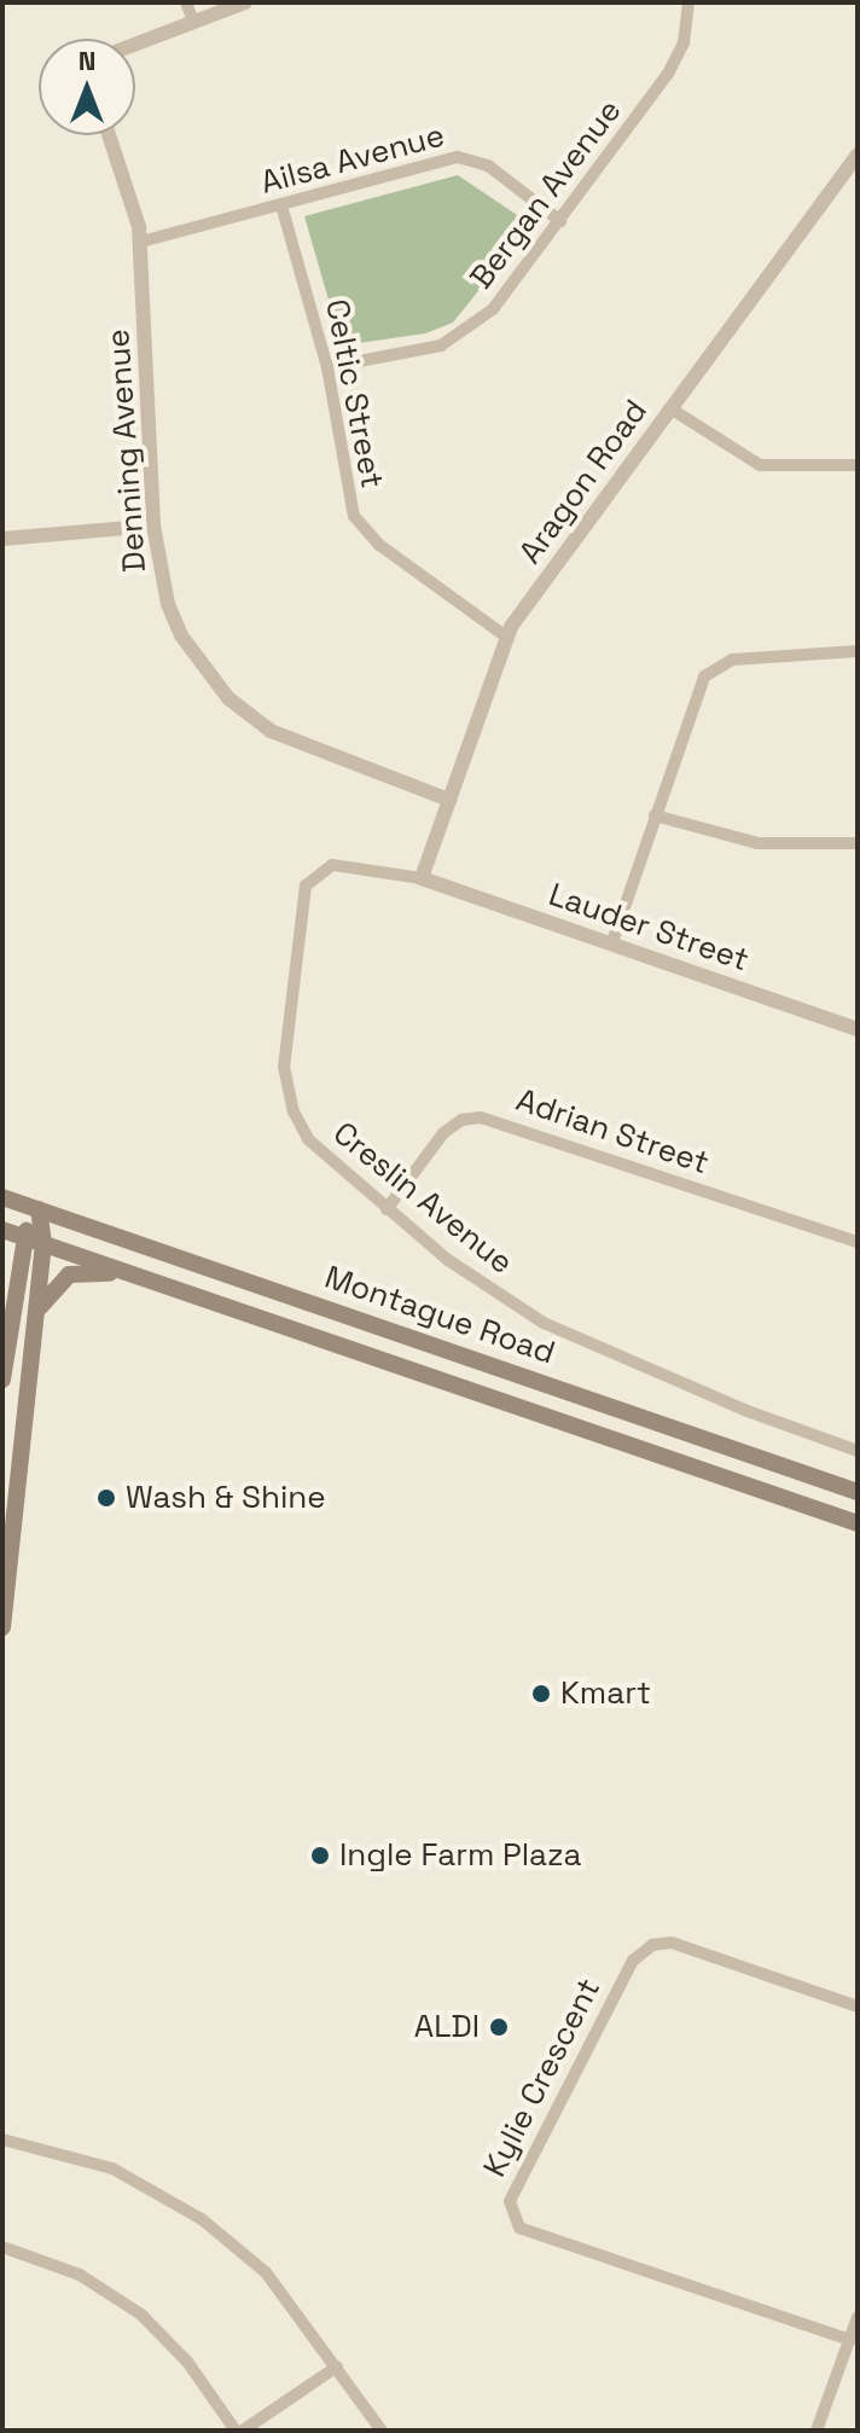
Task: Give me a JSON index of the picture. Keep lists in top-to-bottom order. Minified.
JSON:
{"streets":{"main road":["Montague Road"],"street":["Ailsa Avenue","Bergan Avenue","Celtic Street","Denning Avenue","Aragon Road","Lauder Street","Adrian Street","Creslin Avenue","Kylie Crescent"]},"crossings":[["Ailsa Avenue","Bergan Avenue"],["Ailsa Avenue","Celtic Street"],["Ailsa Avenue","Denning Avenue"],["Bergan Avenue","Celtic Street"],["Celtic Street","Aragon Road"],["Denning Avenue","Aragon Road"],["Aragon Road","Lauder Street"],["Aragon Road","Creslin Avenue"],["Lauder Street","Creslin Avenue"],["Adrian Street","Creslin Avenue"]],"places":["Wash & Shine","Kmart","Ingle Farm Plaza","ALDI"],"north":"top"}
